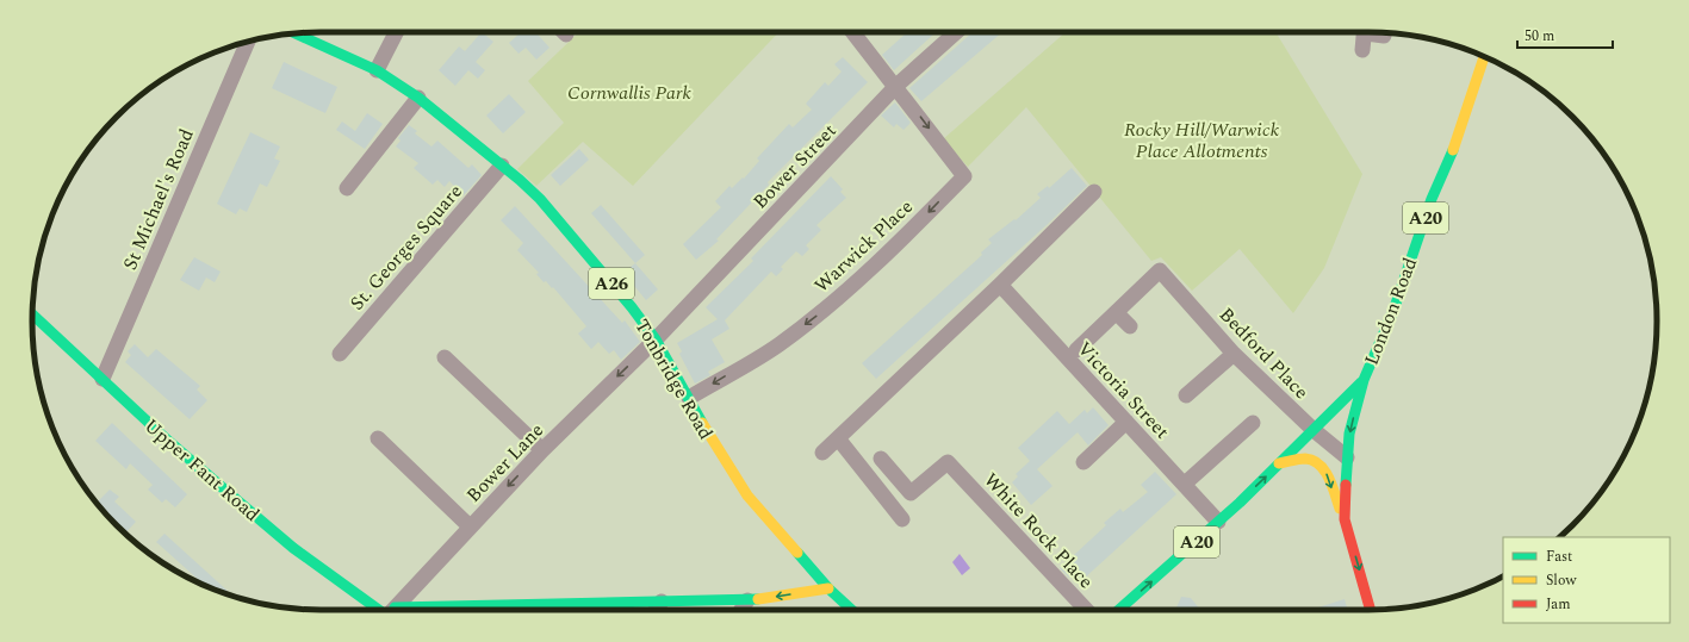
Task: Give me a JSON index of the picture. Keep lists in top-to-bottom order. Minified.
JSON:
{"streets":{"main road":["A20","A26","London Road","Tonbridge Road","Upper Fant Road"],"street":["Bower Street","St Michael's Road","Warwick Place","St. Georges Square","Bedford Place","Victoria Street","Bower Lane","White Rock Place"]},"crossings":[["Bower Street","Warwick Place"],["Bower Street","Tonbridge Road"],["Bower Street","Bower Lane"],["St Michael's Road","Upper Fant Road"],["A20","London Road"],["A20","Victoria Street"],["Warwick Place","Tonbridge Road"],["St. Georges Square","Tonbridge Road"],["London Road","Bedford Place"],["Tonbridge Road","Bower Lane"]],"one_way":["Bower Lane"],"parks":["Cornwallis Park","Rocky Hill/Warwick Place Allotments"],"legend":["Fast","Slow","Jam"],"scale_bar":"50 m"}
